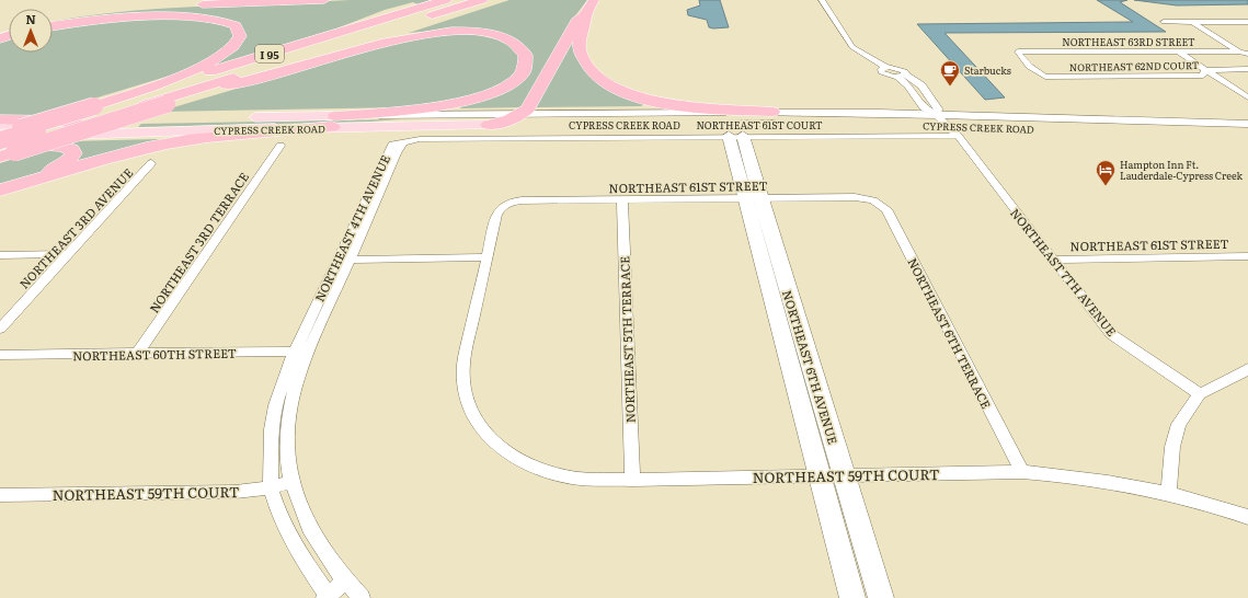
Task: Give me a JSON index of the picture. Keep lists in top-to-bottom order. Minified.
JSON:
{"streets":{"highway":["I 95"],"main road":["CYPRESS CREEK ROAD","NORTHEAST 6TH AVENUE"],"street":["NORTHEAST 63RD STREET","NORTHEAST 62ND COURT","NORTHEAST 61ST COURT","NORTHEAST 61ST STREET","NORTHEAST 3RD AVENUE","NORTHEAST 4TH AVENUE","NORTHEAST 3RD TERRACE","NORTHEAST 7TH AVENUE","NORTHEAST 6TH TERRACE","NORTHEAST 5TH TERRACE","NORTHEAST 60TH STREET","NORTHEAST 59TH COURT"]},"crossings":[["NORTHEAST 63RD STREET","NORTHEAST 62ND COURT"],["I 95","CYPRESS CREEK ROAD"],["CYPRESS CREEK ROAD","NORTHEAST 7TH AVENUE"],["NORTHEAST 61ST COURT","NORTHEAST 4TH AVENUE"],["NORTHEAST 61ST COURT","NORTHEAST 7TH AVENUE"],["NORTHEAST 61ST COURT","NORTHEAST 6TH AVENUE"],["NORTHEAST 61ST STREET","NORTHEAST 7TH AVENUE"],["NORTHEAST 61ST STREET","NORTHEAST 6TH TERRACE"],["NORTHEAST 61ST STREET","NORTHEAST 5TH TERRACE"],["NORTHEAST 61ST STREET","NORTHEAST 6TH AVENUE"],["NORTHEAST 61ST STREET","NORTHEAST 59TH COURT"],["NORTHEAST 4TH AVENUE","NORTHEAST 60TH STREET"],["NORTHEAST 4TH AVENUE","NORTHEAST 59TH COURT"],["NORTHEAST 3RD TERRACE","NORTHEAST 60TH STREET"],["NORTHEAST 6TH TERRACE","NORTHEAST 59TH COURT"],["NORTHEAST 5TH TERRACE","NORTHEAST 59TH COURT"],["NORTHEAST 6TH AVENUE","NORTHEAST 59TH COURT"]],"places":{"cafe":["Starbucks"],"hotel":["Hampton Inn Ft. Lauderdale-Cypress Creek"]},"north":"top"}
